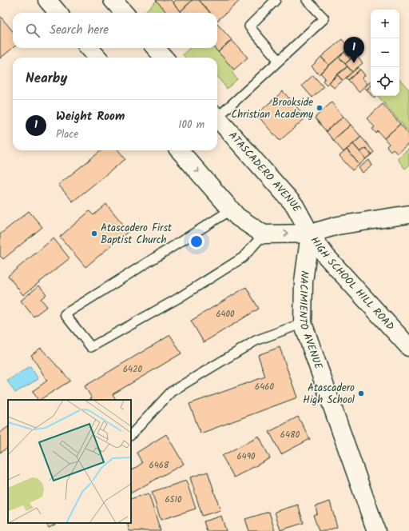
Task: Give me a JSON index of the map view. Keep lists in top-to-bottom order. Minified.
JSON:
{"streets":{"street":["ATASCADERO AVENUE","HIGH SCHOOL HILL ROAD","NACIMIENTO AVENUE"]},"crossings":[["ATASCADERO AVENUE","HIGH SCHOOL HILL ROAD"],["ATASCADERO AVENUE","NACIMIENTO AVENUE"],["HIGH SCHOOL HILL ROAD","NACIMIENTO AVENUE"]],"places":["Brookside Christian Academy","Atascadero First Baptist Church","Atascadero High School"],"house_numbers":["6400","6420","6460","6480","6490","6468","6510"],"page":{"map_buttons":["+","−"],"search":"Search here","pins":"1","heading":"Nearby","list":[{"mark":"1","name":"Weight Room","note":"Place","value":"100 m"}]}}
